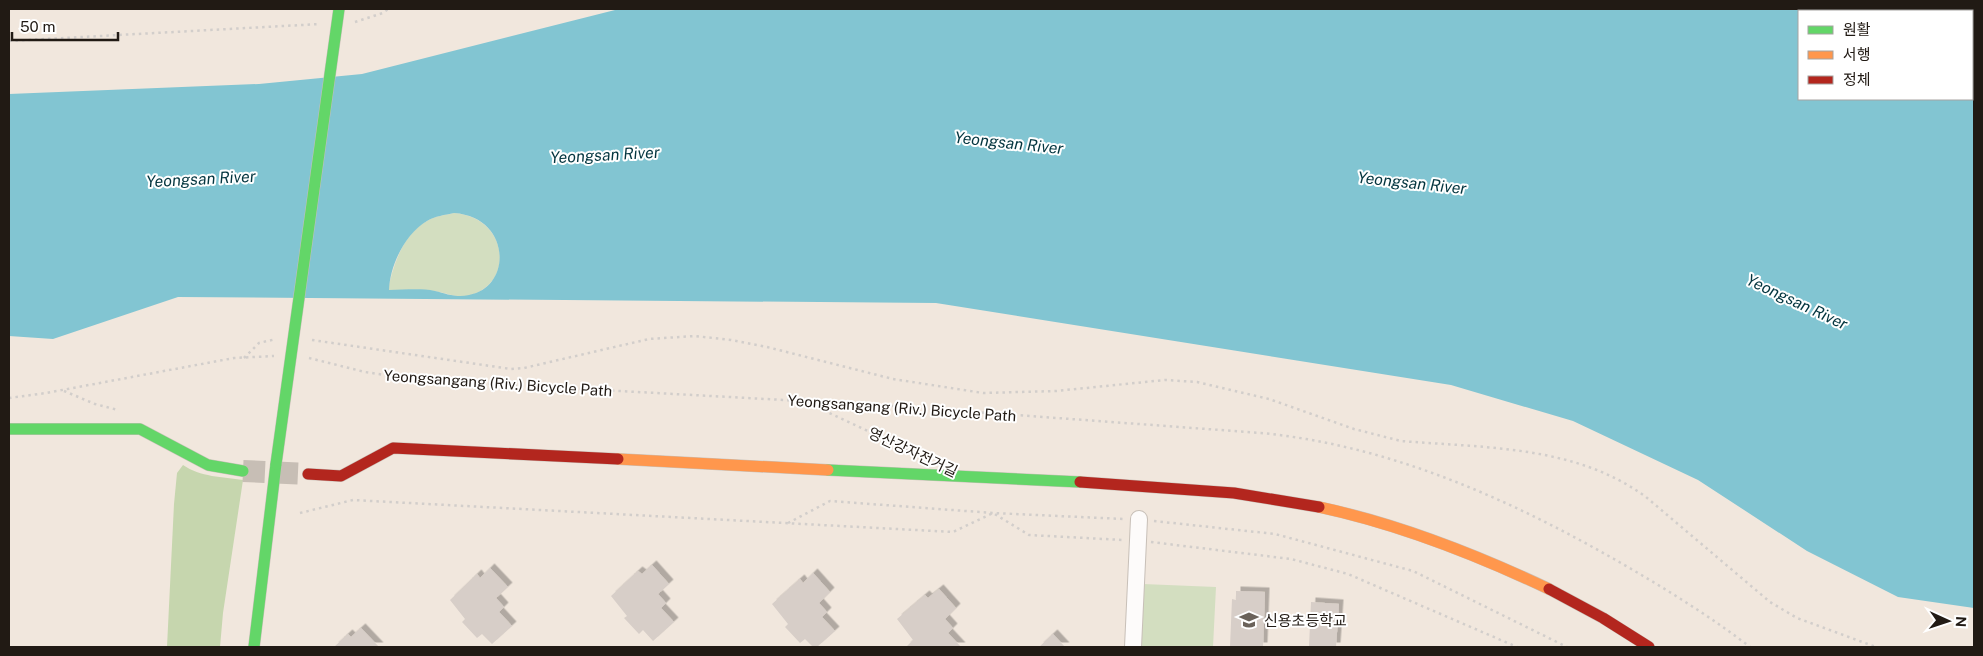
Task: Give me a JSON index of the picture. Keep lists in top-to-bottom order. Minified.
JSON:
{"streets":{"path":["Yeongsangang (Riv.) Bicycle Path","영산강자전거길"]},"crossings":[["Yeongsangang (Riv.) Bicycle Path","영산강자전거길"]],"water":["Yeongsan River"],"places":{"school or university":["신용초등학교"]},"legend":["원활","서행","정체"],"scale_bar":"50 m","north":"right"}
